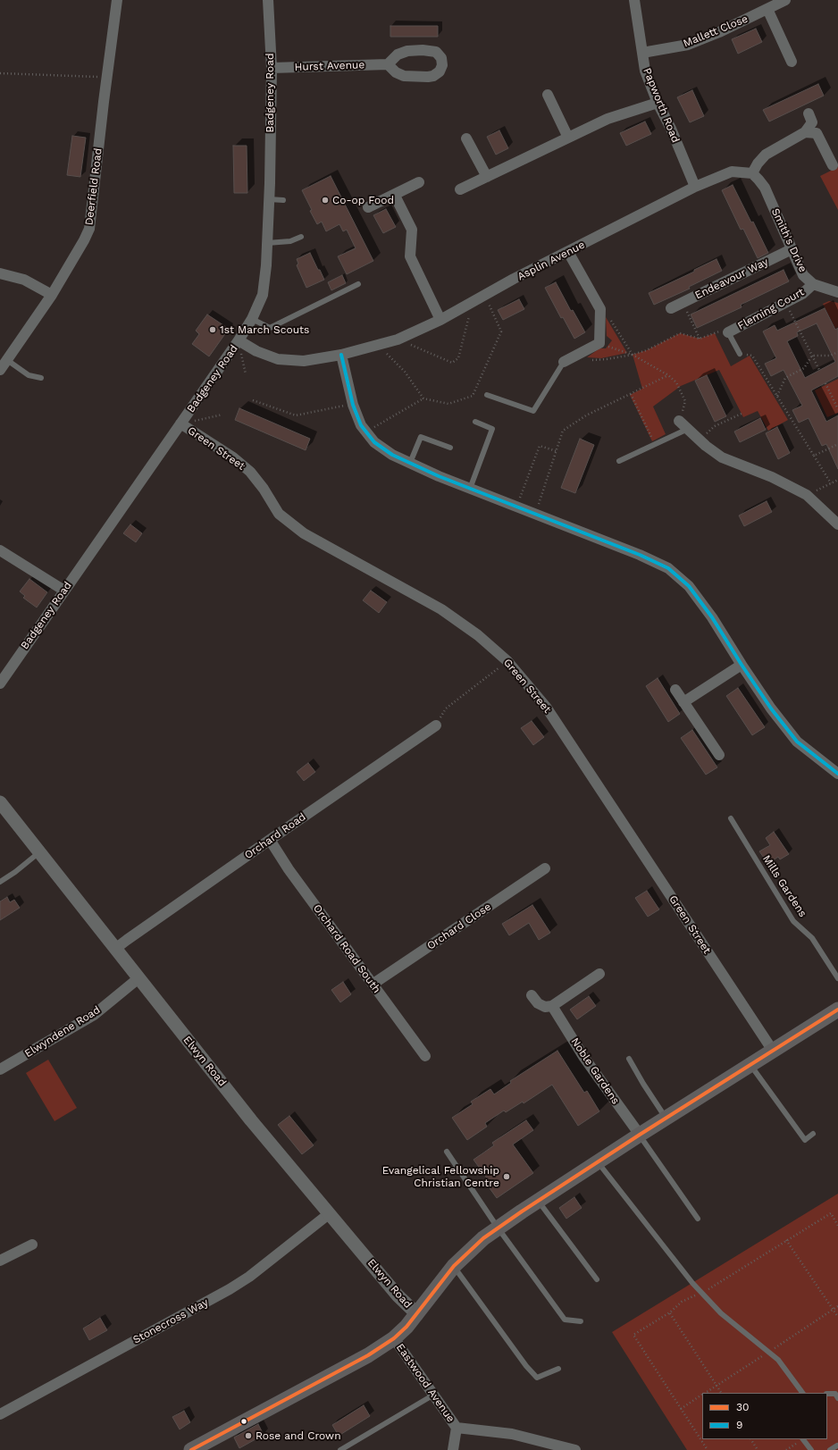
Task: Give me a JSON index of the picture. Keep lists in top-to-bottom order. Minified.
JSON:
{"streets":{"street":["Mallett Close","Hurst Avenue","Badgeney Road","Papworth Road","Deerfield Road","Smith's Drive","Asplin Avenue","Endeavour Way","Fleming Court","Green Street","Orchard Road","Orchard Close","Orchard Road South","Elwyndene Road","Elwyn Road","Noble Gardens","Stonecross Way","Eastwood Avenue"],"lane":["Mills Gardens"]},"crossings":[["Mallett Close","Papworth Road"],["Hurst Avenue","Badgeney Road"],["Badgeney Road","Asplin Avenue"],["Badgeney Road","Green Street"],["Papworth Road","Asplin Avenue"],["Smith's Drive","Asplin Avenue"],["Smith's Drive","Endeavour Way"],["Smith's Drive","Fleming Court"],["Orchard Road","Orchard Road South"],["Orchard Road","Elwyn Road"],["Orchard Close","Orchard Road South"],["Elwyndene Road","Elwyn Road"],["Elwyn Road","Stonecross Way"]],"places":["Co-op Food","1st March Scouts","Evangelical Fellowship Christian Centre","Rose and Crown"],"lines":["transit line 9","transit line 30"],"legend":["30","9"]}
